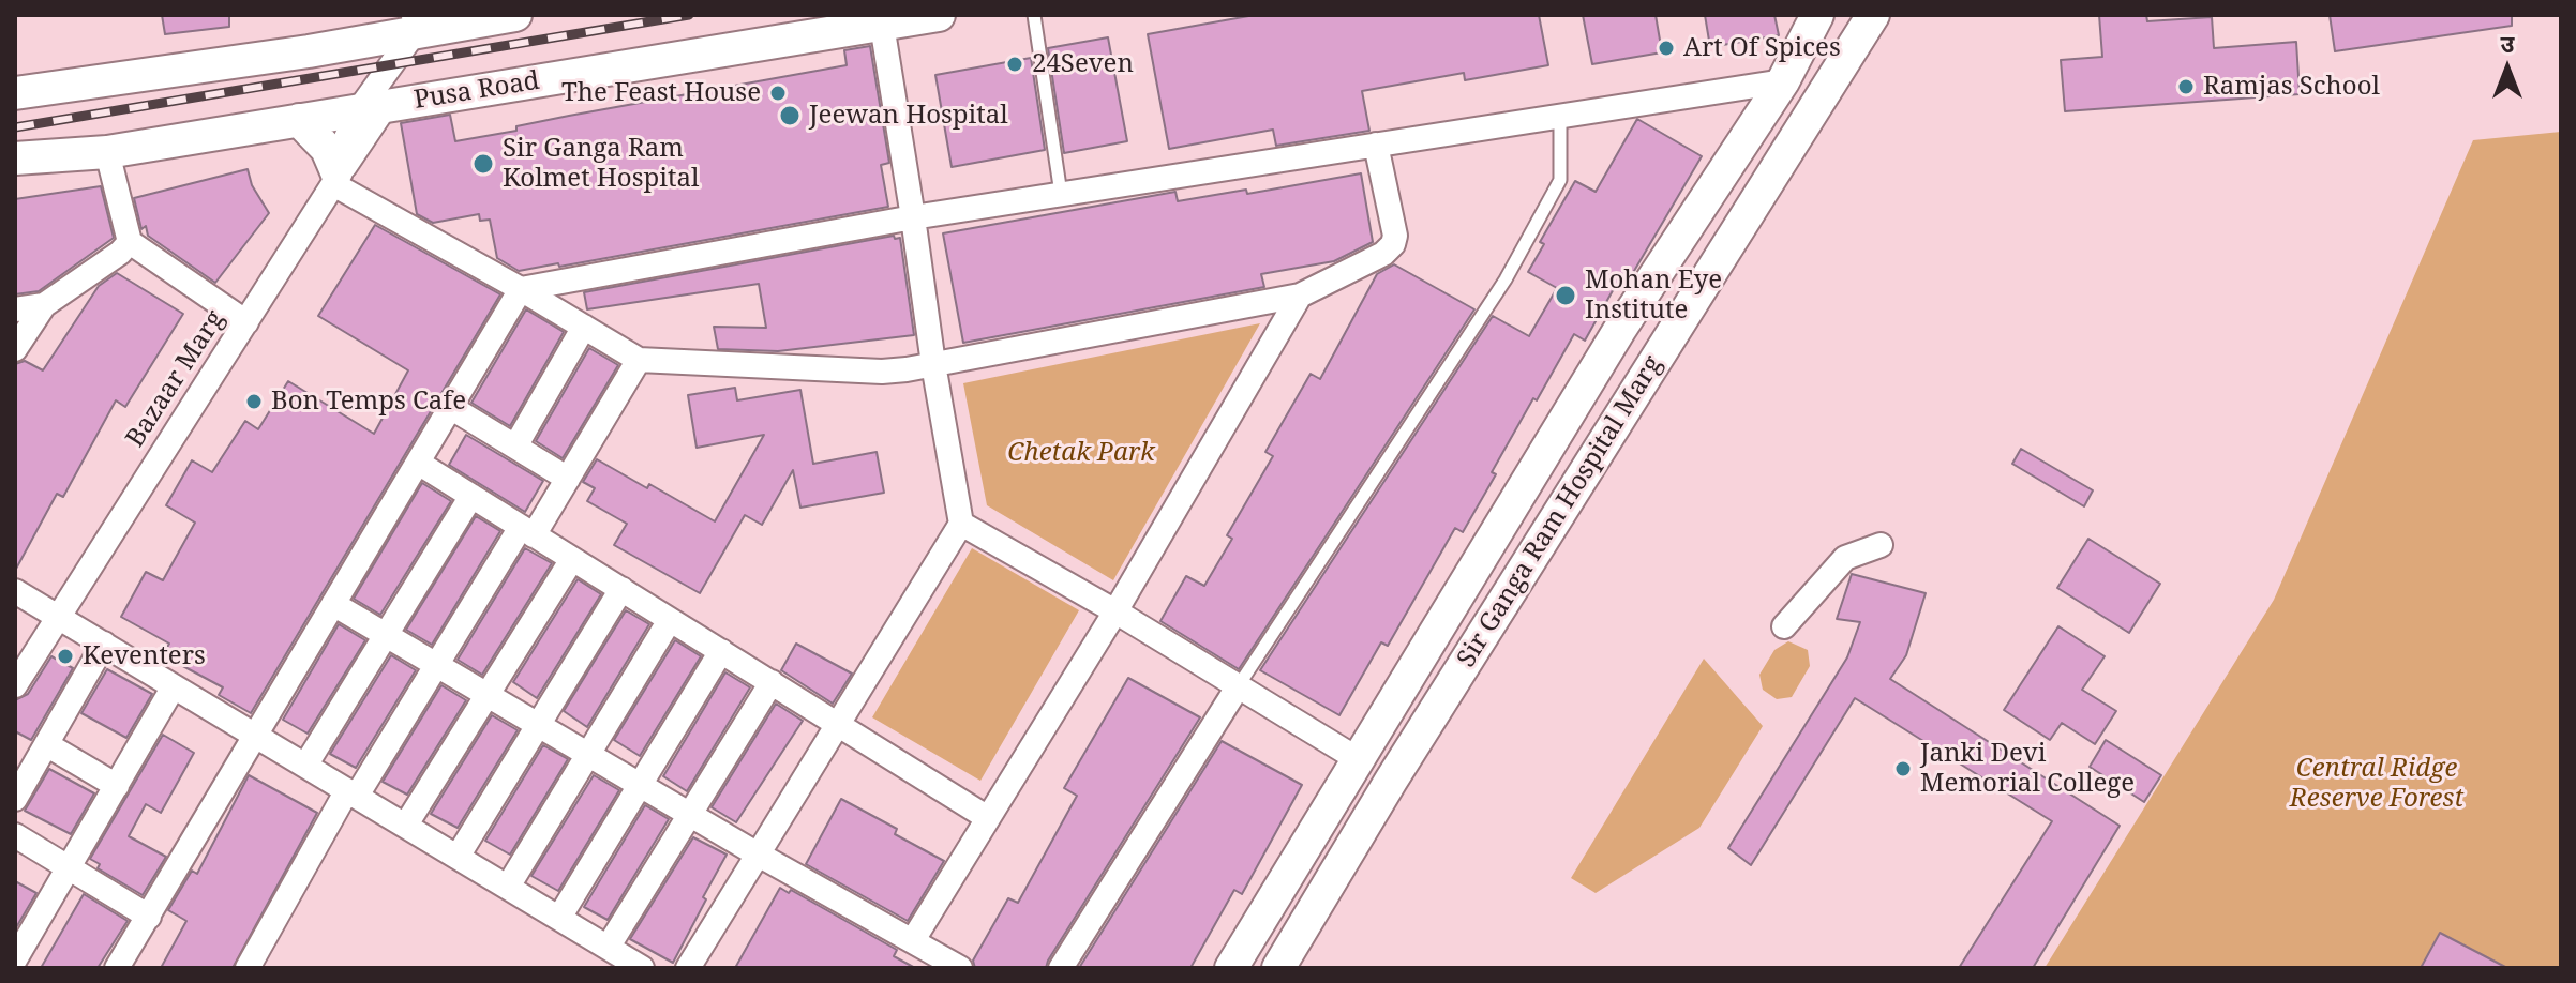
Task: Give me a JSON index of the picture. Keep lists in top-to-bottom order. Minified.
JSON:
{"streets":{"street":["Pusa Road","Bazaar Marg","Sir Ganga Ram Hospital Marg"]},"crossings":[["Pusa Road","Bazaar Marg"]],"parks":["Chetak Park","Central Ridge Reserve Forest"],"places":["Art Of Spices","24Seven","Ramjas School","The Feast House","Jeewan Hospital","Sir Ganga Ram Kolmet Hospital","Mohan Eye Institute","Bon Temps Cafe","Keventers","Janki Devi Memorial College"],"north":"top"}
